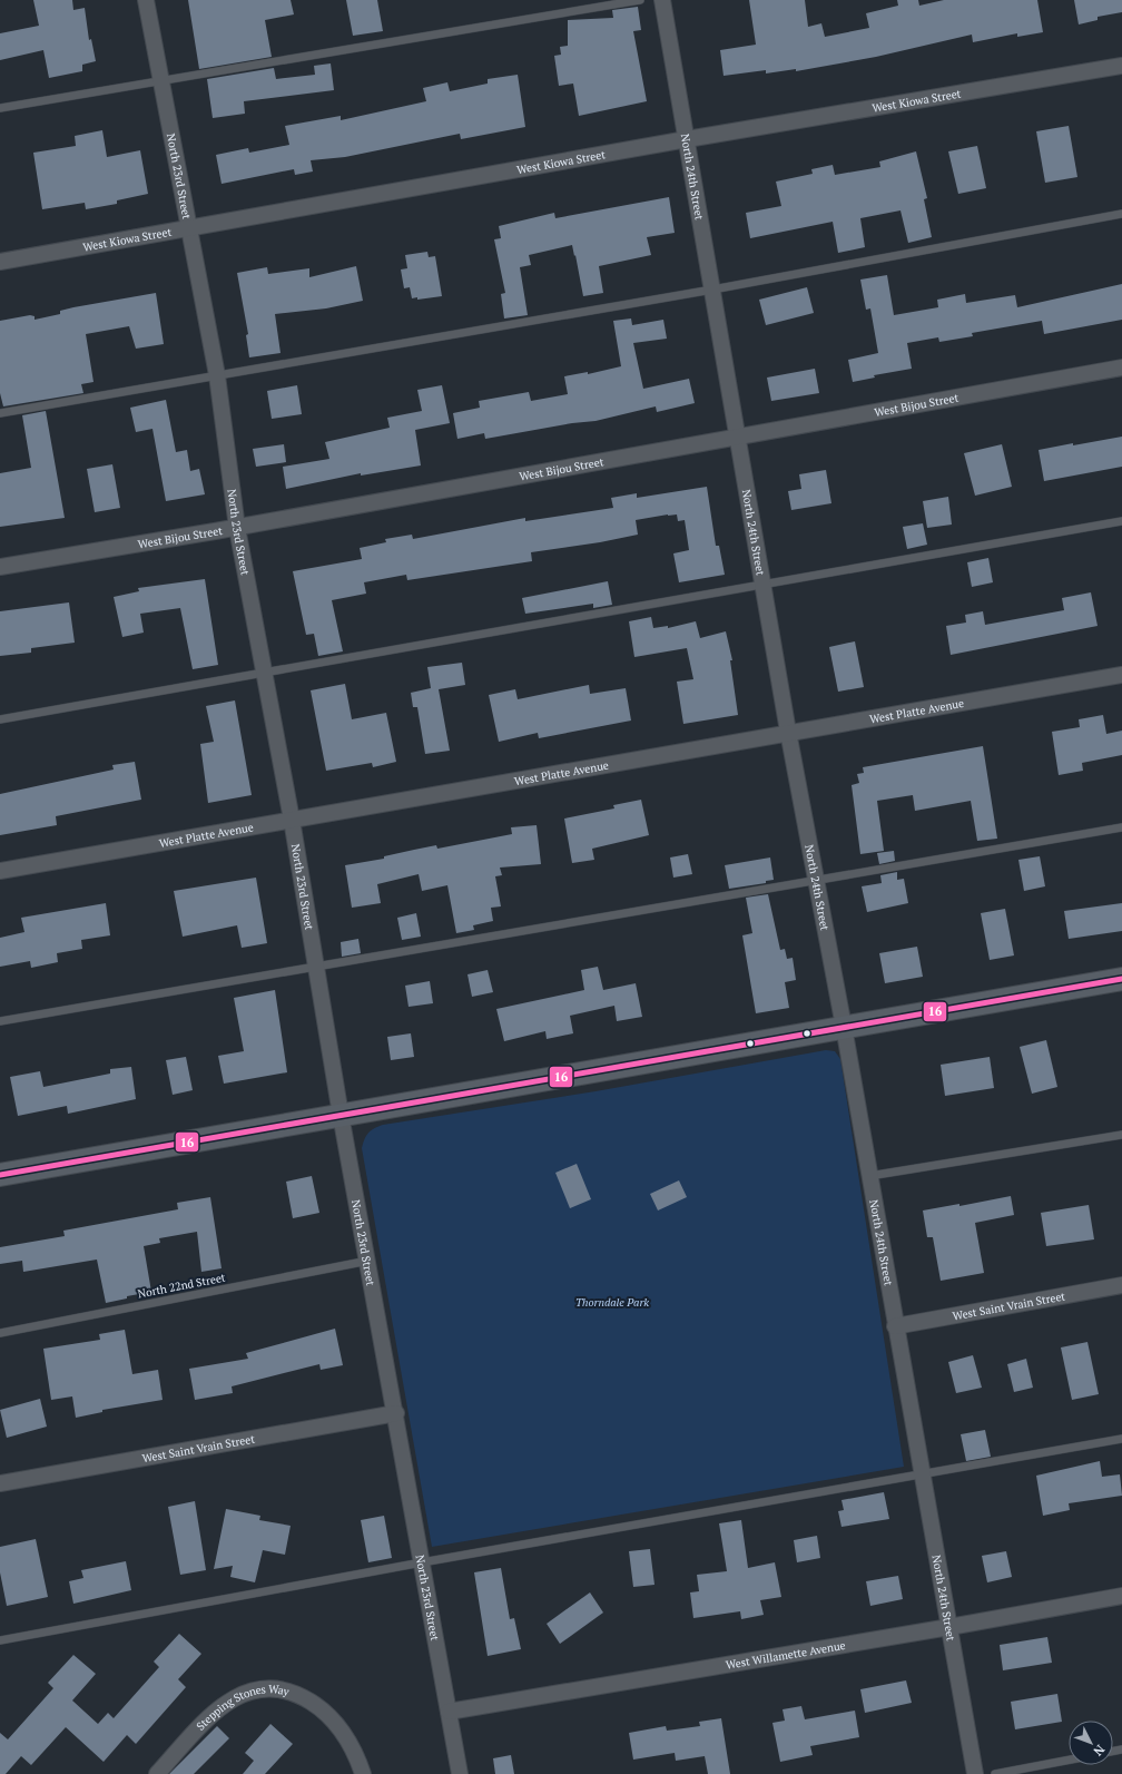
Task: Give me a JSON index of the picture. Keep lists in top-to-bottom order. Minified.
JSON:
{"streets":{"street":["West Kiowa Street","North 23rd Street","North 24th Street","West Bijou Street","West Platte Avenue","West Saint Vrain Street","West Willamette Avenue","Stepping Stones Way"],"lane":["North 22nd Street"]},"crossings":[["West Kiowa Street","North 23rd Street"],["West Kiowa Street","North 24th Street"],["North 23rd Street","West Bijou Street"],["North 23rd Street","West Platte Avenue"],["North 23rd Street","North 22nd Street"],["North 23rd Street","West Saint Vrain Street"],["North 23rd Street","West Willamette Avenue"],["North 24th Street","West Bijou Street"],["North 24th Street","West Platte Avenue"],["North 24th Street","West Saint Vrain Street"],["North 24th Street","West Willamette Avenue"]],"parks":["Thorndale Park"],"lines":["transit line 16"],"north":"bottom right"}
